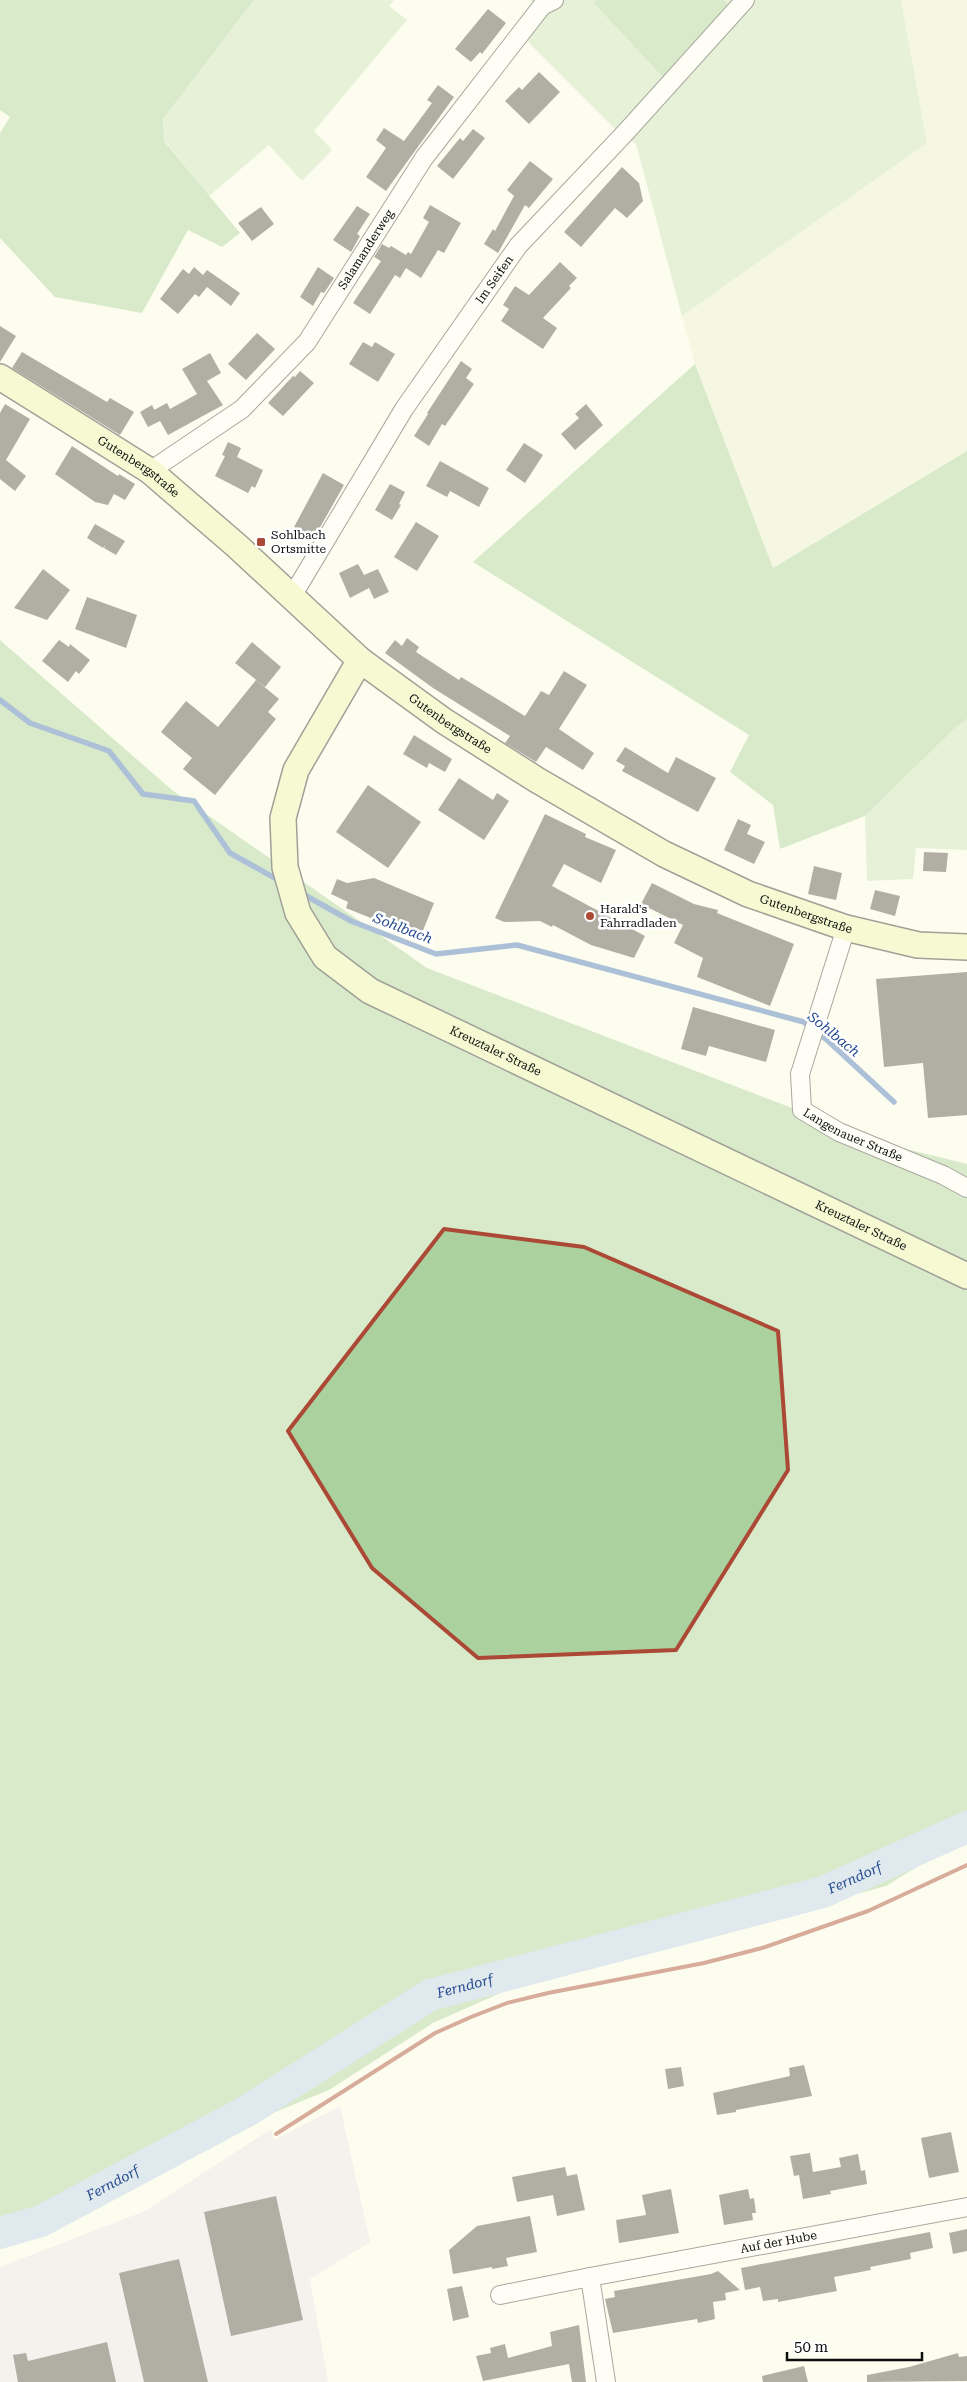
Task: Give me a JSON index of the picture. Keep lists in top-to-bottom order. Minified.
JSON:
{"streets":{"street":["Salamanderweg","Im Seifen","Gutenbergstraße","Kreuztaler Straße","Langenauer Straße","Auf der Hube"]},"crossings":[["Salamanderweg","Gutenbergstraße"],["Im Seifen","Gutenbergstraße"],["Gutenbergstraße","Kreuztaler Straße"],["Gutenbergstraße","Langenauer Straße"]],"water":["Sohlbach","Ferndorf"],"places":{"transit":["Sohlbach Ortsmitte"],"other":["Harald's Fahrradladen"]},"scale_bar":"50 m"}
